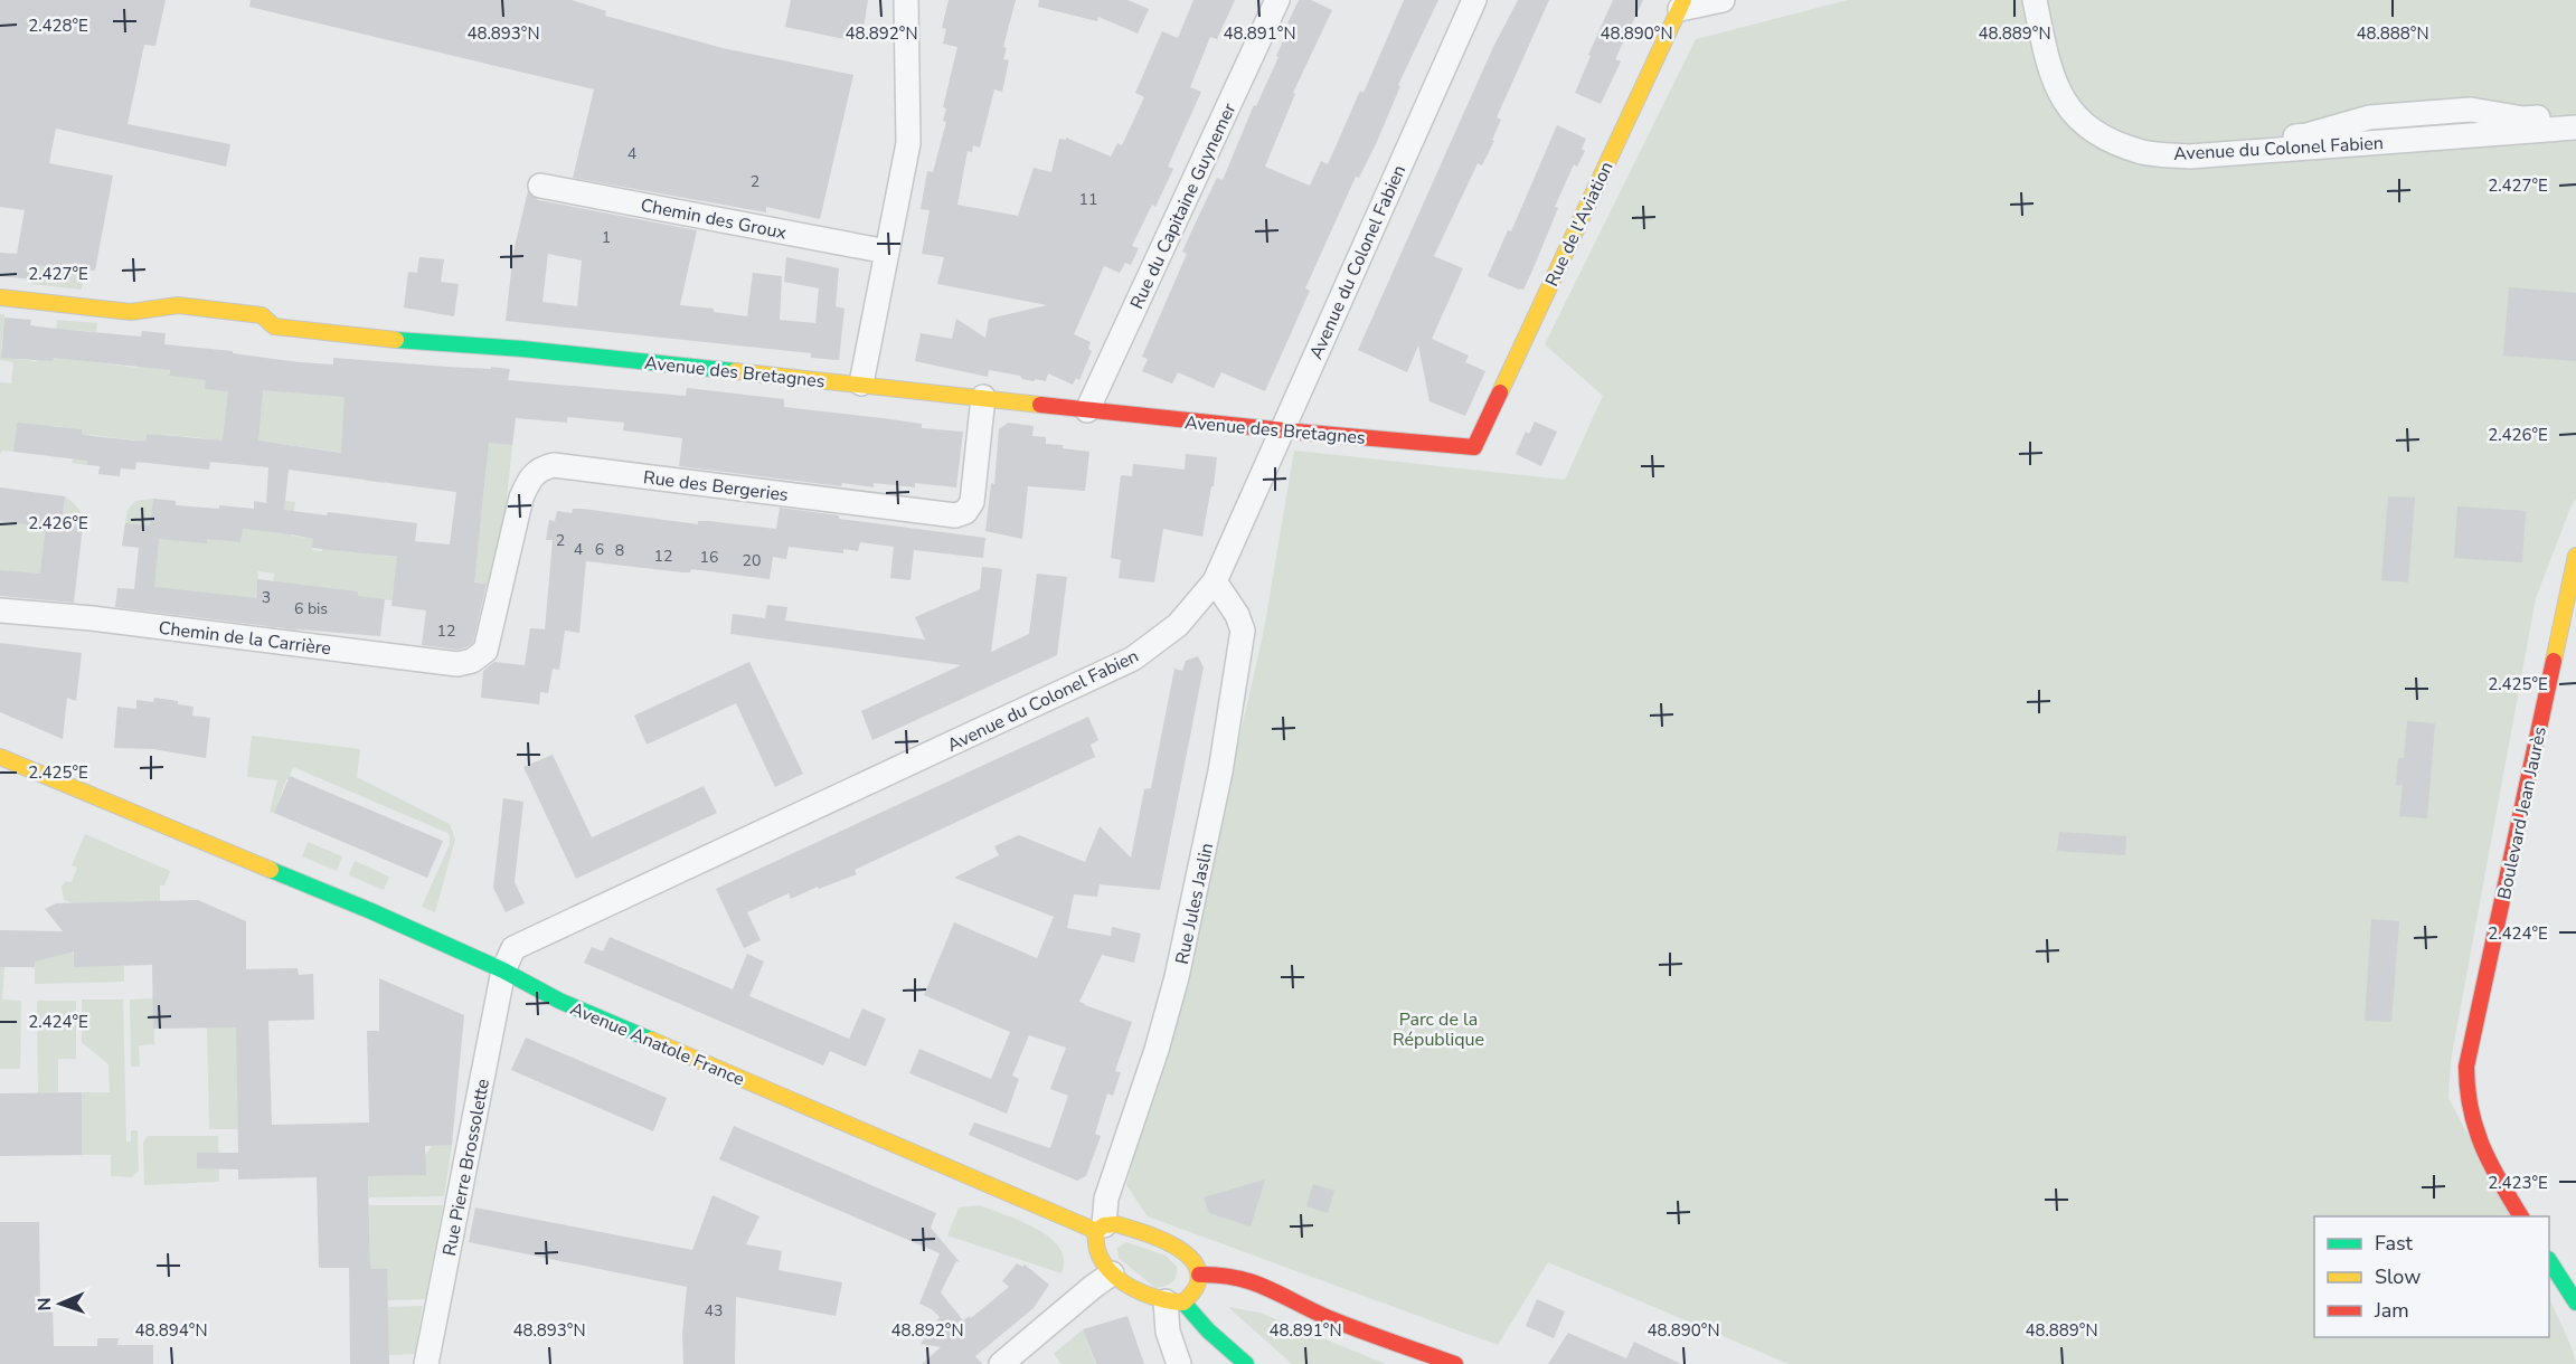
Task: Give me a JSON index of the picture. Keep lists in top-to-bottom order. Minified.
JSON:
{"streets":{"street":["Avenue du Colonel Fabien","Rue du Capitaine Guynemer","Chemin des Groux","Rue de l'Aviation","Avenue des Bretagnes","Rue des Bergeries","Chemin de la Carrière","Boulevard Jean Jaurès","Rue Jules Jaslin","Avenue Anatole France","Rue Pierre Brossolette"]},"crossings":[["Avenue du Colonel Fabien","Avenue des Bretagnes"],["Avenue du Colonel Fabien","Rue Jules Jaslin"],["Avenue du Colonel Fabien","Avenue Anatole France"],["Avenue du Colonel Fabien","Rue Pierre Brossolette"],["Rue du Capitaine Guynemer","Avenue des Bretagnes"],["Rue de l'Aviation","Avenue des Bretagnes"],["Avenue des Bretagnes","Rue des Bergeries"],["Rue des Bergeries","Chemin de la Carrière"],["Rue Jules Jaslin","Avenue Anatole France"],["Avenue Anatole France","Rue Pierre Brossolette"]],"parks":["Parc de la République"],"house_numbers":["4","2","11","1","2","4","6","8","12","16","20","3","6 bis","12","43"],"legend":["Fast","Slow","Jam"],"north":"left","coordinates":["2.428°E","48.893°N","48.892°N","48.891°N","48.890°N","48.889°N","48.888°N","2.427°E","2.426°E","2.425°E","2.424°E","2.423°E","48.894°N"]}
